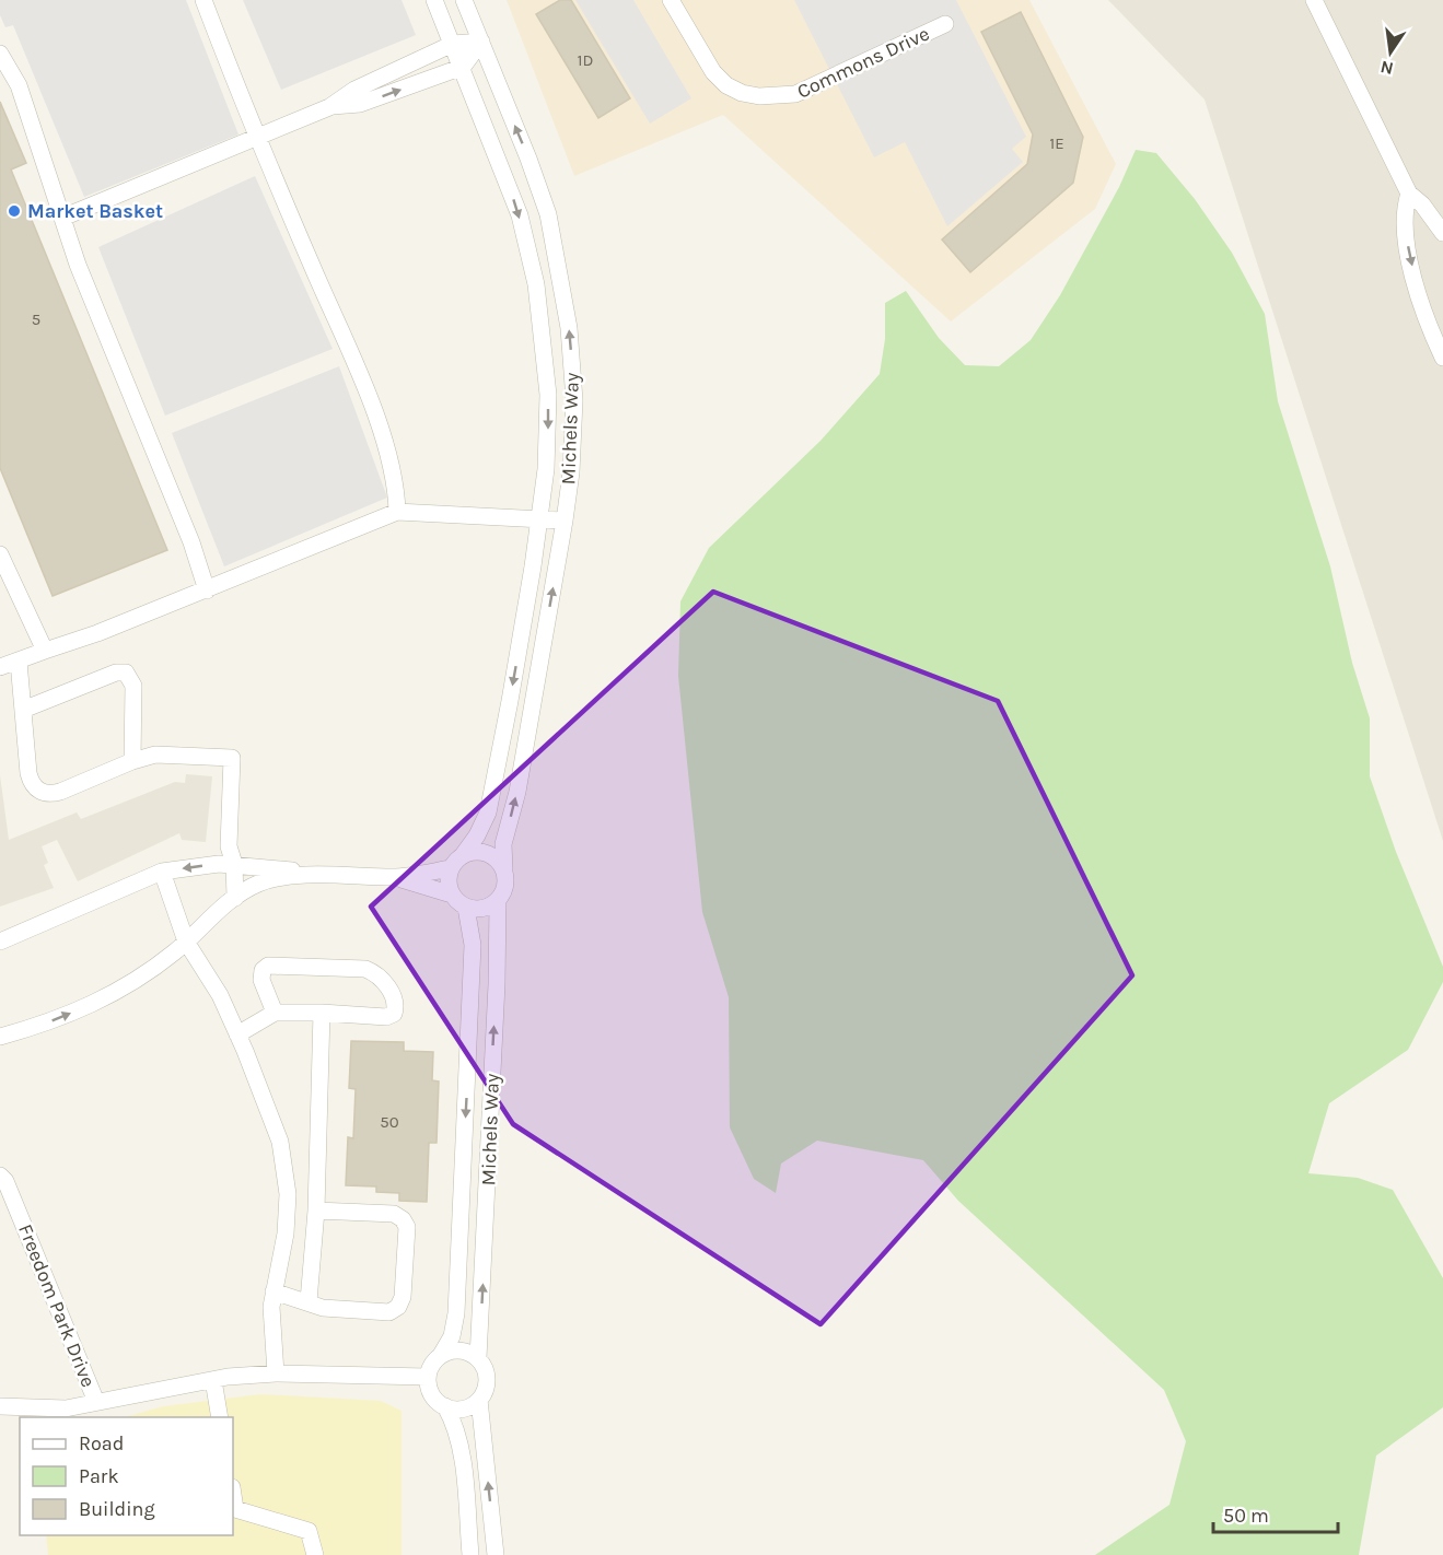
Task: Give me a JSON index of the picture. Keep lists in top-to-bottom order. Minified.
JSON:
{"streets":{"street":["Commons Drive","Michels Way","Freedom Park Drive"]},"places":["Market Basket"],"house_numbers":["1D","1E","5","50"],"legend":["Road","Park","Building"],"scale_bar":"50 m","north":"bottom"}
